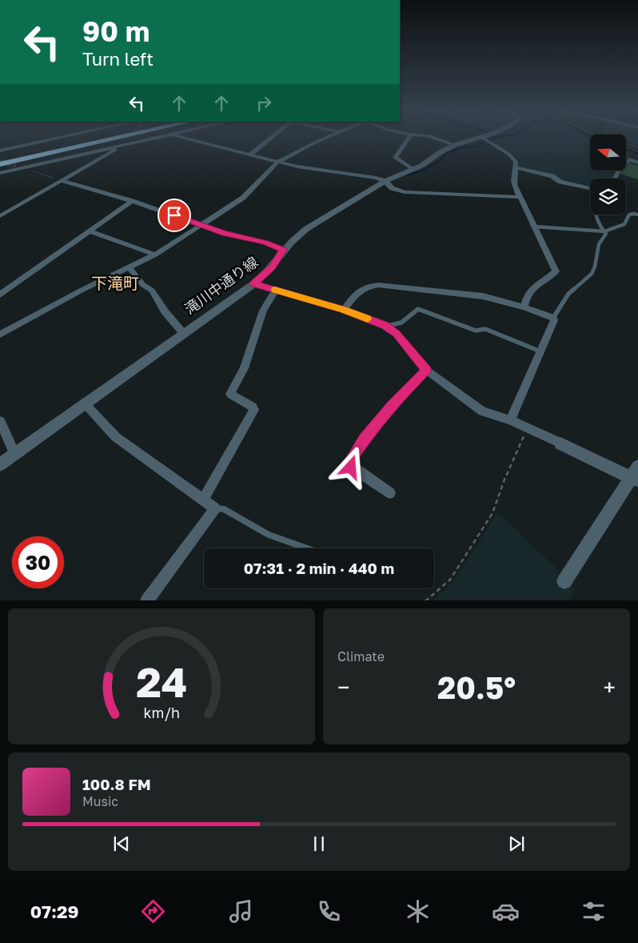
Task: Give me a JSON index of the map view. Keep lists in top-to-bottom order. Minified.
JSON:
{"streets":{"street":["滝川中通り線"]},"districts":["下滝町"],"north":"left","page":{"turn":["90 m","Turn left"],"limit":"30","trip":"07:31 · 2 min · 440 m","tile":"Climate","heat":["−","20.5°","+"],"song":["100.8 FM","Music"],"tabs":"07:29","gauge":["24","km/h"]}}
